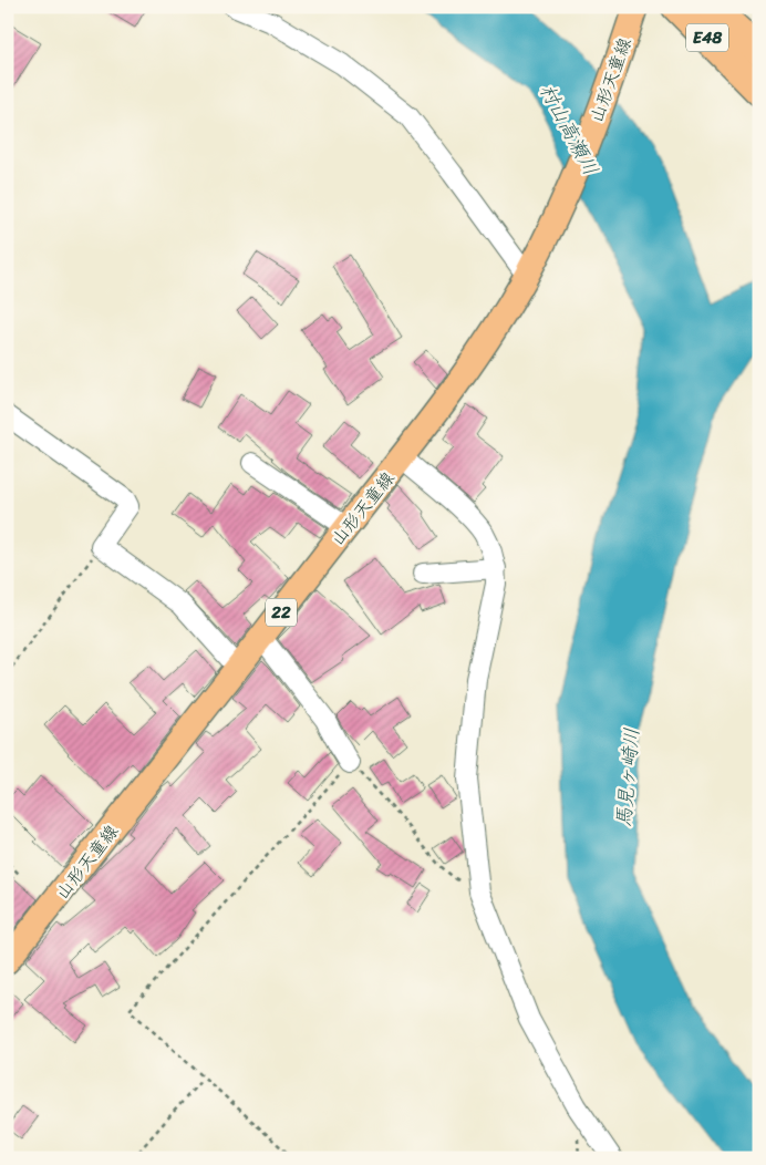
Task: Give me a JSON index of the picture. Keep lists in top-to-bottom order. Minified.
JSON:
{"streets":{"highway":["E48"],"main road":["山形天童線","22"]},"water":["村山高瀬川","馬見ヶ崎川"]}
